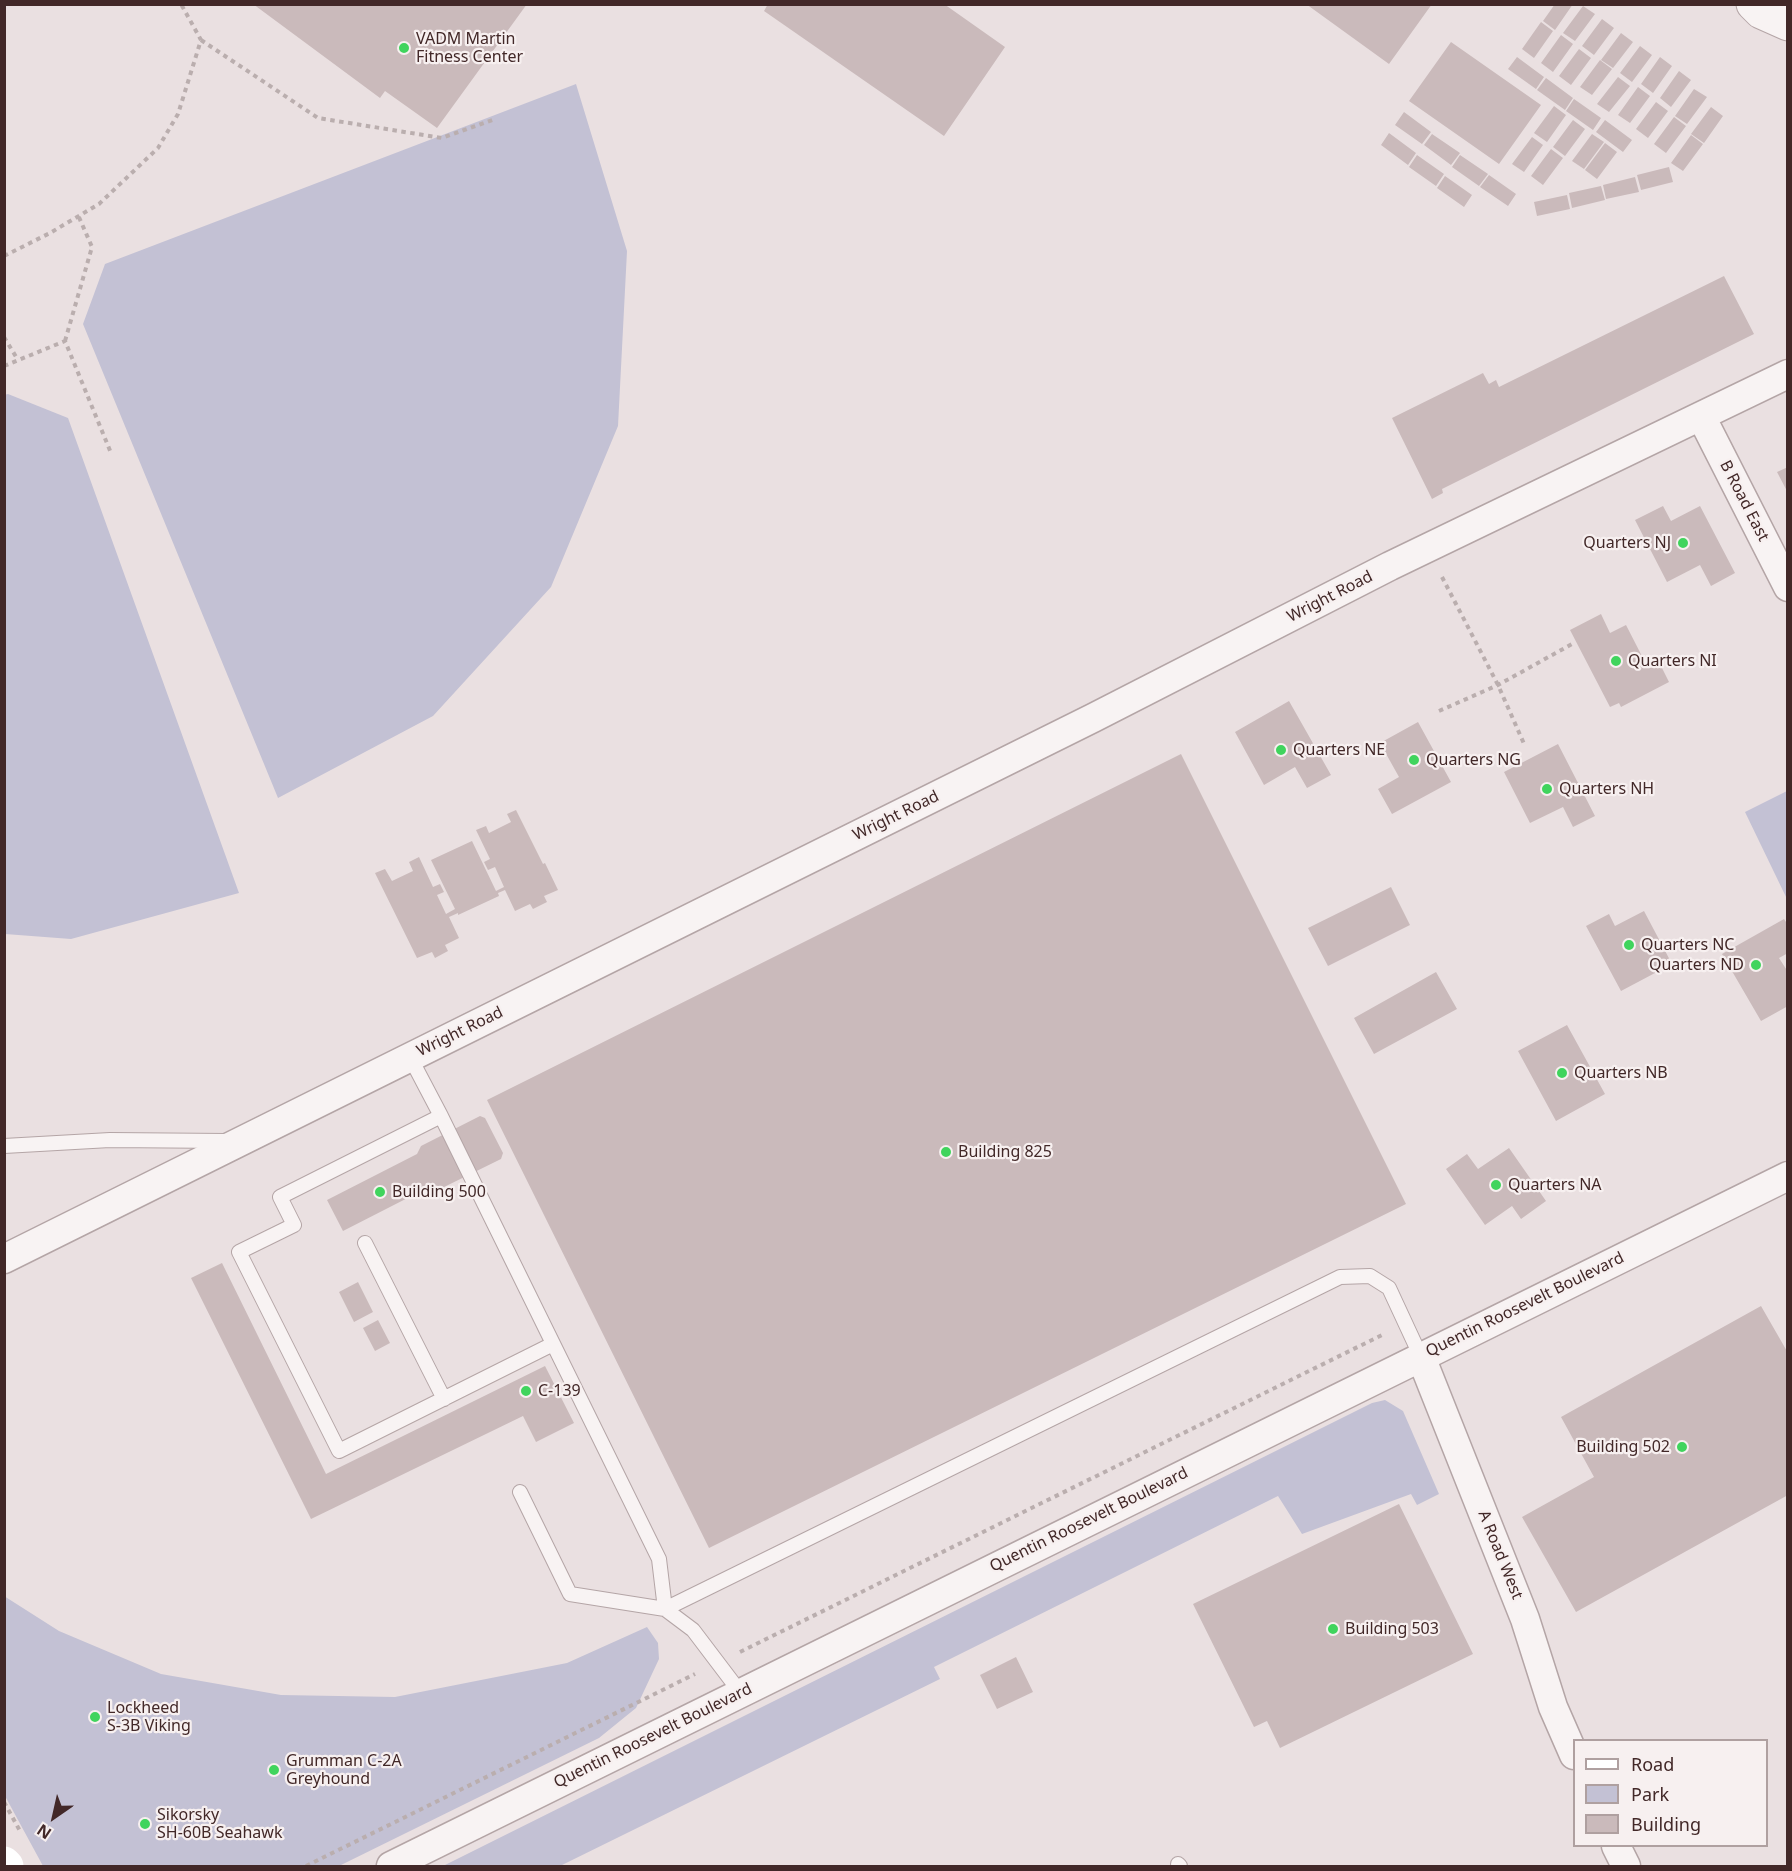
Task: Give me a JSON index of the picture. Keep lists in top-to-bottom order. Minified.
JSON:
{"streets":{"street":["B Road East","Wright Road","Quentin Roosevelt Boulevard","A Road West"]},"crossings":[["B Road East","Wright Road"],["Quentin Roosevelt Boulevard","A Road West"]],"places":["VADM Martin Fitness Center","Quarters NJ","Quarters NI","Quarters NE","Quarters NG","Quarters NH","Quarters NC","Quarters ND","Quarters NB","Building 825","Quarters NA","Building 500","C-139","Building 502","Building 503","Lockheed S-3B Viking","Grumman C-2A Greyhound","Sikorsky SH-60B Seahawk"],"legend":["Road","Park","Building"],"north":"bottom left"}
